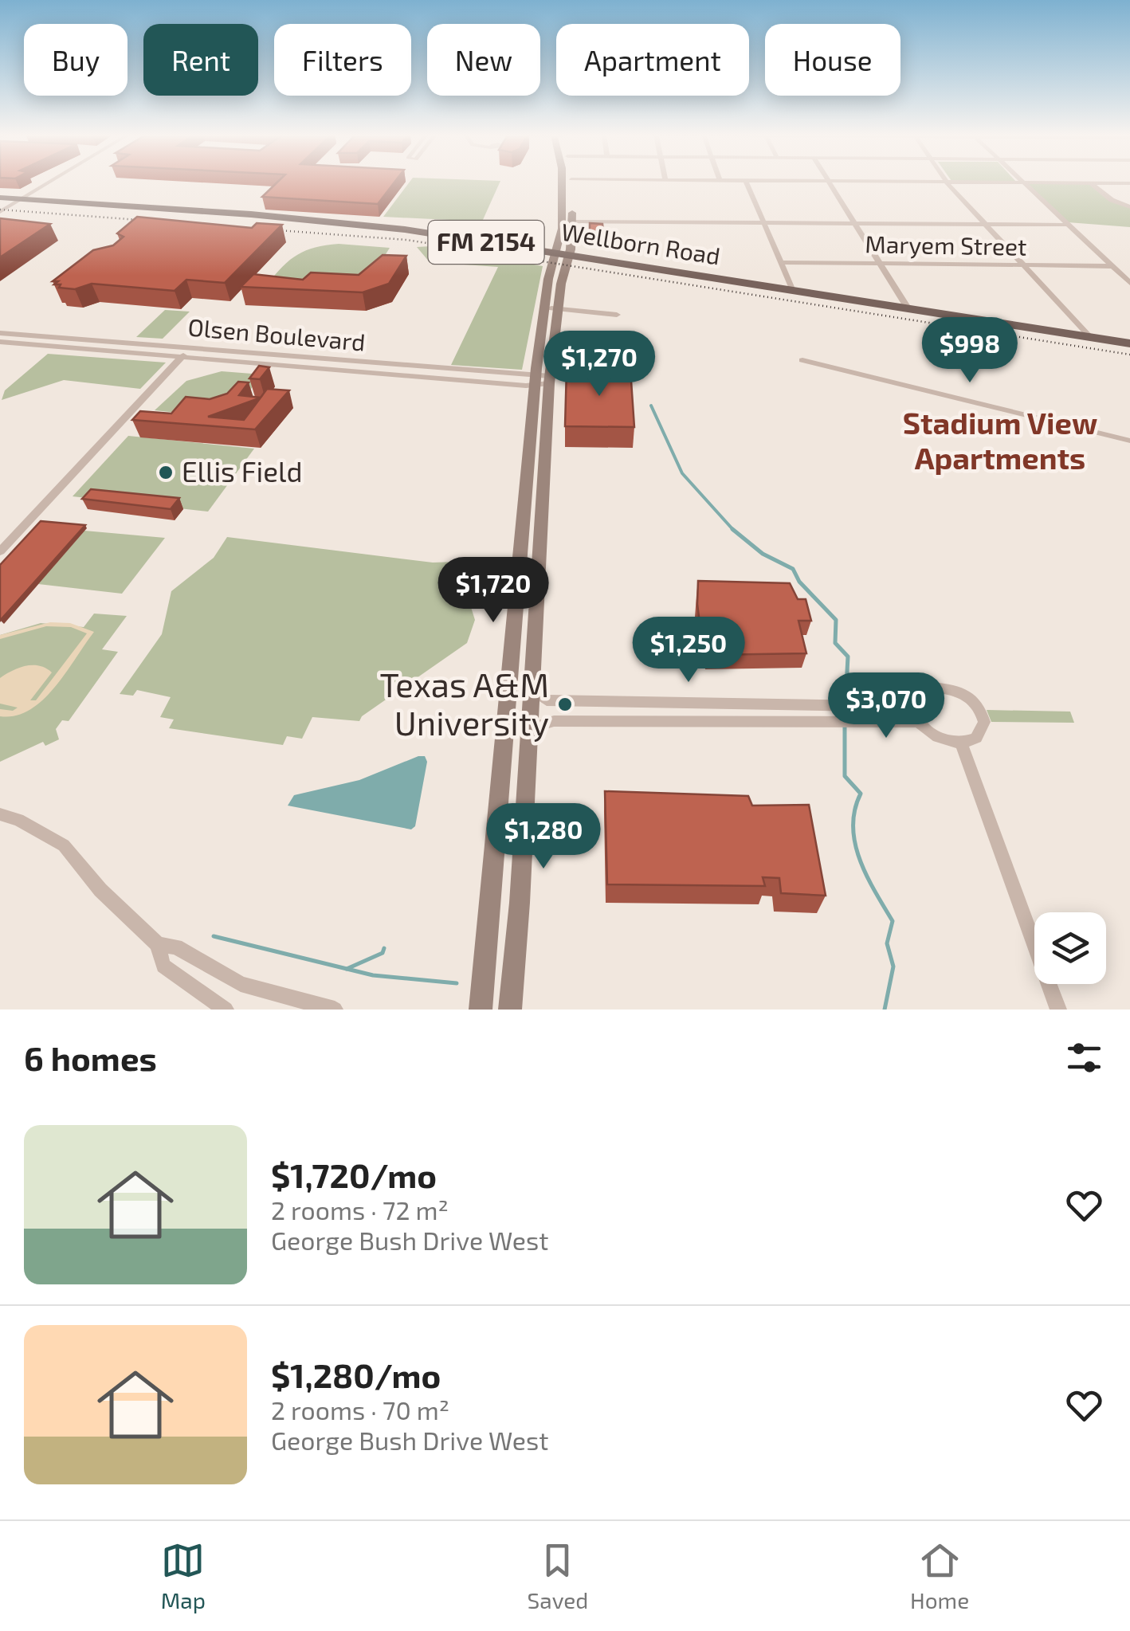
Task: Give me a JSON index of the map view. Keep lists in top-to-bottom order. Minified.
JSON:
{"streets":{"main road":["FM 2154","Wellborn Road"],"street":["Maryem Street","Olsen Boulevard"]},"districts":["Stadium View Apartments"],"places":["Ellis Field","Texas A&M University"],"page":{"chip":["Buy","Rent","Filters","New","Apartment","House"],"price":["$998","$1,270","$1,720","$1,250","$3,070","$1,280"],"heading":"6 homes","list":[{"name":"$1,720/mo","note":"2 rooms · 72 m² · George Bush Drive West"},{"name":"$1,280/mo","note":"2 rooms · 70 m² · George Bush Drive West"}],"tabs":["Map","Saved","Home"]}}
